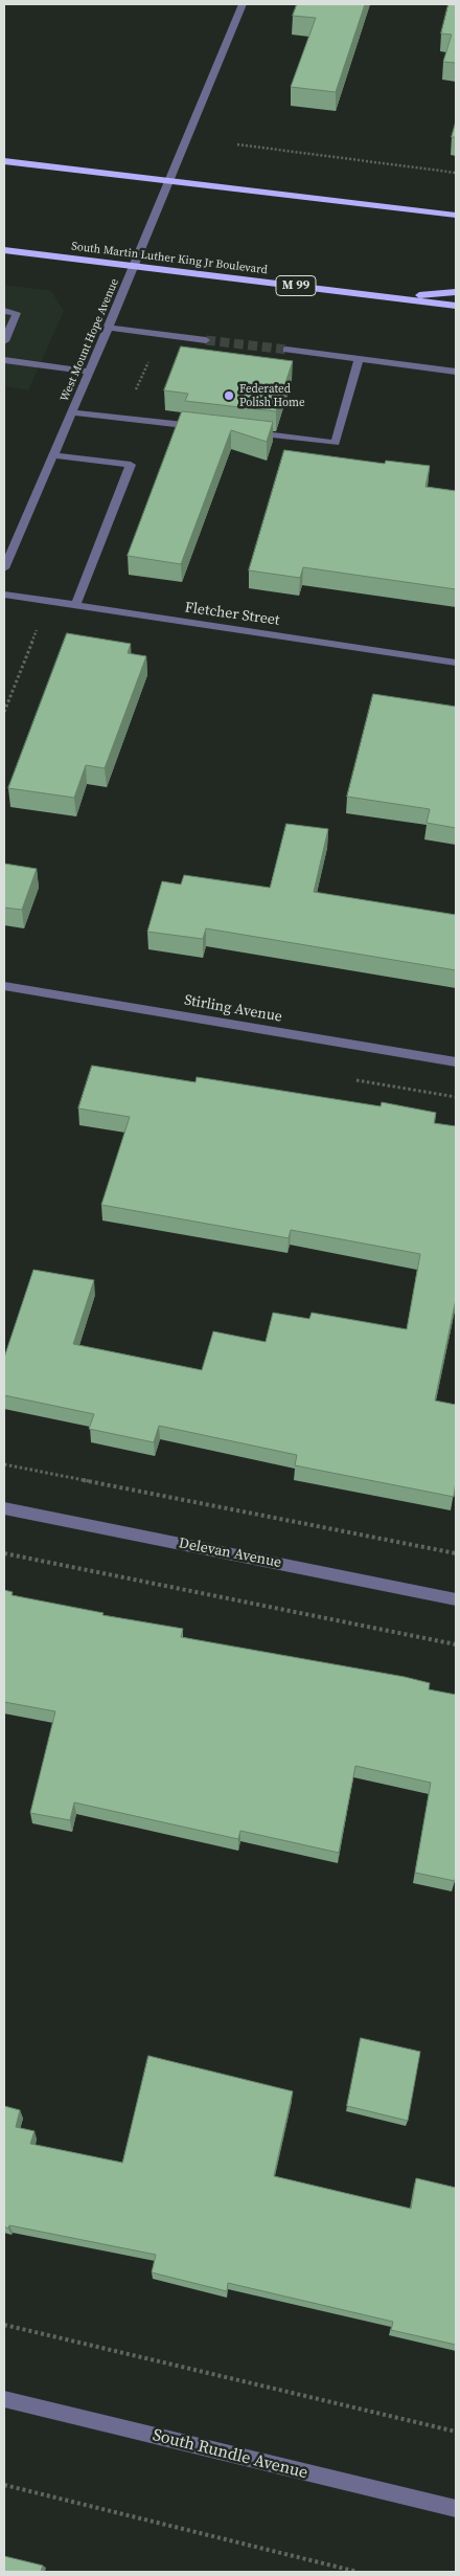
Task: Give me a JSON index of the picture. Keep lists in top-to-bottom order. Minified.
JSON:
{"streets":{"main road":["South Martin Luther King Jr Boulevard","M 99"],"street":["West Mount Hope Avenue","Fletcher Street","Stirling Avenue","Delevan Avenue","South Rundle Avenue"]},"crossings":[["South Martin Luther King Jr Boulevard","West Mount Hope Avenue"]],"places":["Federated Polish Home"]}
